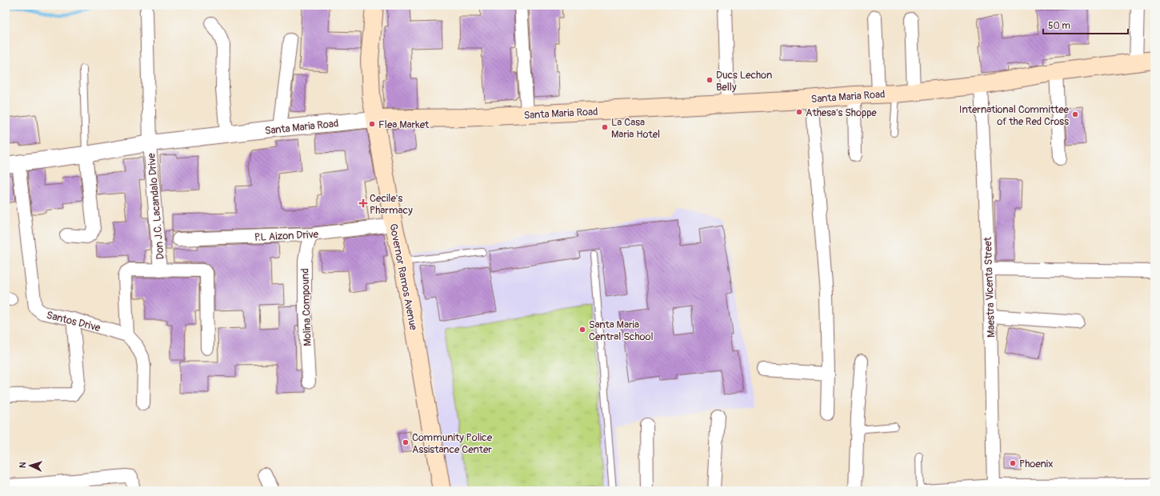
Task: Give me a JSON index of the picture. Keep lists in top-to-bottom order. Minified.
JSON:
{"streets":{"main road":["Santa Maria Road","Governor Ramos Avenue"],"street":["Don J.C. Lacandalo Drive","P.L Aizon Drive","Maestra Vicenta Street","Molina Compound","Santos Drive"]},"crossings":[["Santa Maria Road","Don J.C. Lacandalo Drive"],["Santa Maria Road","Governor Ramos Avenue"],["Santa Maria Road","Maestra Vicenta Street"],["Santa Maria Road","Santos Drive"],["P.L Aizon Drive","Governor Ramos Avenue"],["P.L Aizon Drive","Molina Compound"]],"places":{"other":["Ducs Lechon Belly","Athesa's Shoppe","International Committee of the Red Cross","Flea Market","La Casa Maria Hotel","Santa Maria Central School","Community Police Assistance Center","Phoenix"],"health":["Cecile's Pharmacy"]},"scale_bar":"50 m","north":"left"}
